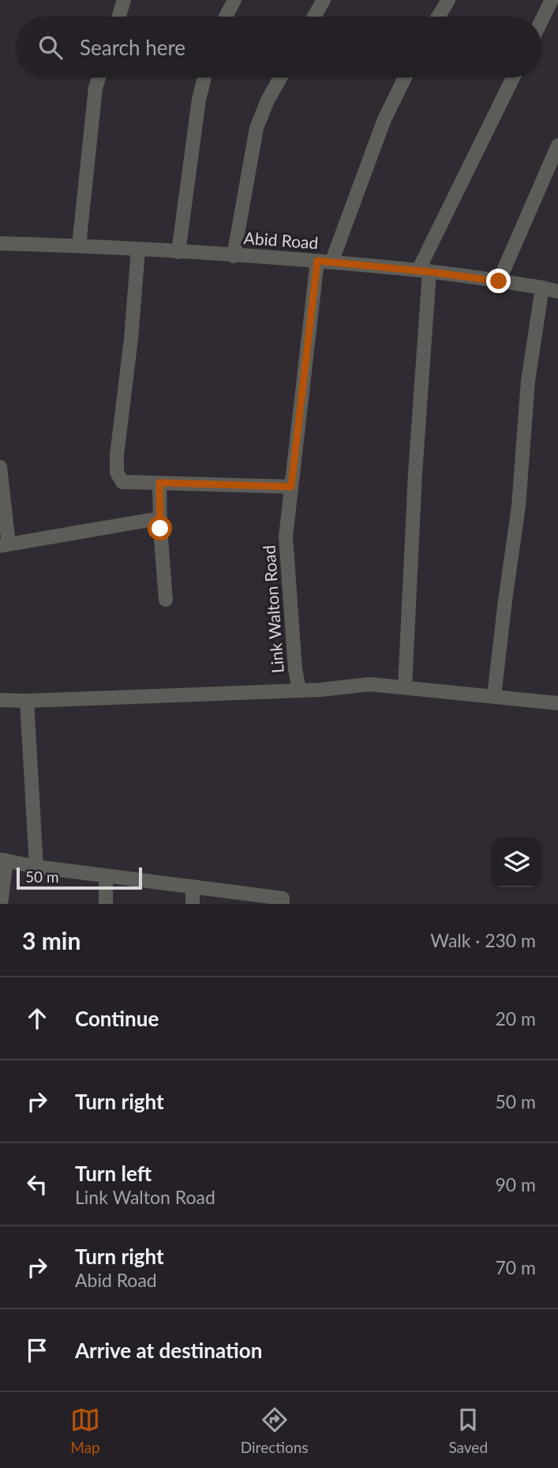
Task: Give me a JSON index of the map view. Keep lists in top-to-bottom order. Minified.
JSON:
{"streets":{"street":["Abid Road","Link Walton Road"]},"crossings":[["Abid Road","Link Walton Road"]],"scale_bar":"50 m","page":{"search":"Search here","scale":"50 m","heading":["3 min","Walk · 230 m"],"list":[["Continue","20 m"],["Turn right","50 m"],["Turn left","Link Walton Road","90 m"],["Turn right","Abid Road","70 m"],"Arrive at destination"],"nav":["Map","Directions","Saved"]}}
